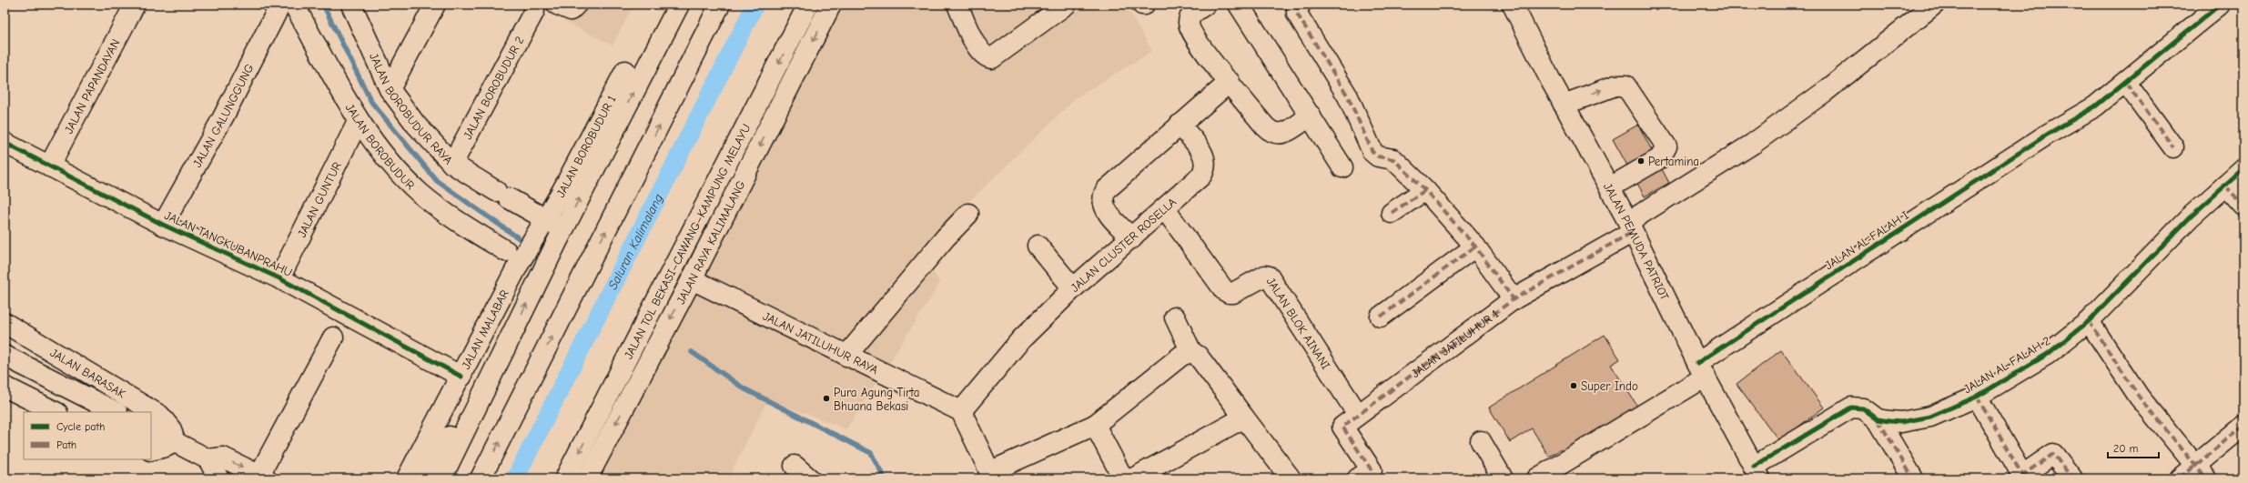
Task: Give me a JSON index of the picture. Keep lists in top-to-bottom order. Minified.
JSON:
{"streets":{"main road":["JALAN PAPANDAYAN","JALAN BOROBUDUR 2","JALAN BOROBUDUR RAYA","JALAN GALUNGGUNG","JALAN BOROBUDUR","JALAN BOROBUDUR 1","JALAN GUNTUR","JALAN AL-FALAH I","JALAN PEMUDA PATRIOT","JALAN TOL BEKASI–CAWANG–KAMPUNG MELAYU","JALAN RAYA KALIMALANG","JALAN TANGKUBANPRAHU","JALAN CLUSTER ROSELLA","JALAN BLOK AINANI","JALAN MALABAR","JALAN JATILUHUR RAYA","JALAN JATILUHUR 1","JALAN AL FALAH 2","JALAN BARASAK"]},"crossings":[["JALAN PAPANDAYAN","JALAN TANGKUBANPRAHU"],["JALAN BOROBUDUR 2","JALAN BOROBUDUR RAYA"],["JALAN BOROBUDUR RAYA","JALAN BOROBUDUR 1"],["JALAN BOROBUDUR RAYA","JALAN MALABAR"],["JALAN GALUNGGUNG","JALAN TANGKUBANPRAHU"],["JALAN BOROBUDUR","JALAN GUNTUR"],["JALAN BOROBUDUR 1","JALAN MALABAR"],["JALAN GUNTUR","JALAN TANGKUBANPRAHU"],["JALAN AL-FALAH I","JALAN PEMUDA PATRIOT"],["JALAN PEMUDA PATRIOT","JALAN JATILUHUR 1"],["JALAN RAYA KALIMALANG","JALAN JATILUHUR RAYA"],["JALAN TANGKUBANPRAHU","JALAN MALABAR"],["JALAN CLUSTER ROSELLA","JALAN BLOK AINANI"],["JALAN CLUSTER ROSELLA","JALAN JATILUHUR RAYA"]],"water":["Saluran Kalimalang"],"places":["Pertamina","Super Indo","Pura Agung Tirta Bhuana Bekasi"],"legend":["Cycle path","Path"],"scale_bar":"20 m"}
